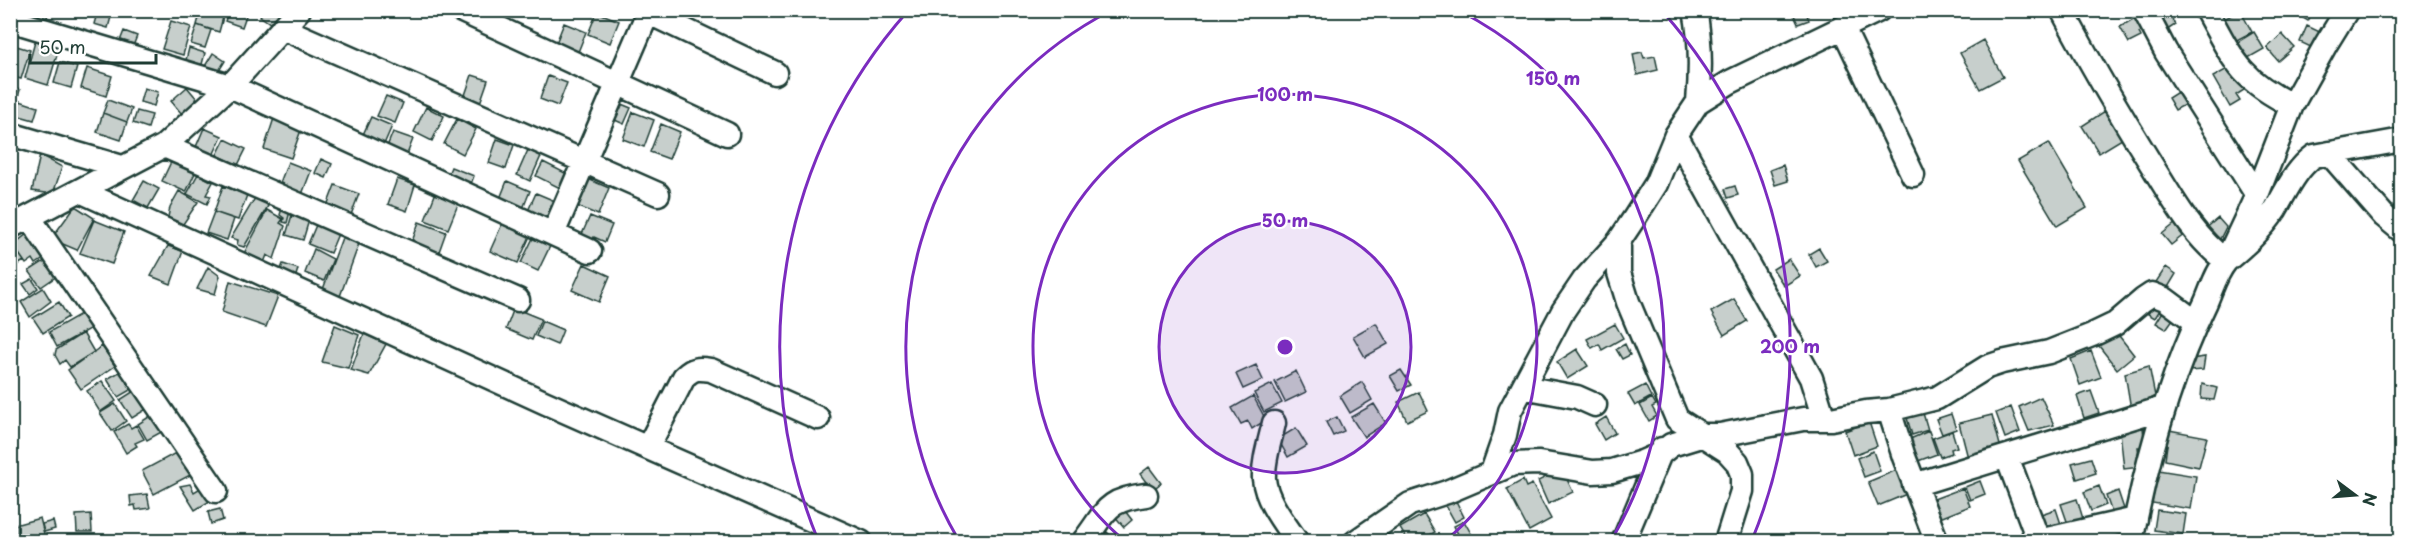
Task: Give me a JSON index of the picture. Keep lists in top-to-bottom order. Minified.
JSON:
{"scale_bar":"50 m","north":"right","rings":["150 m","100 m","50 m","200 m"]}
